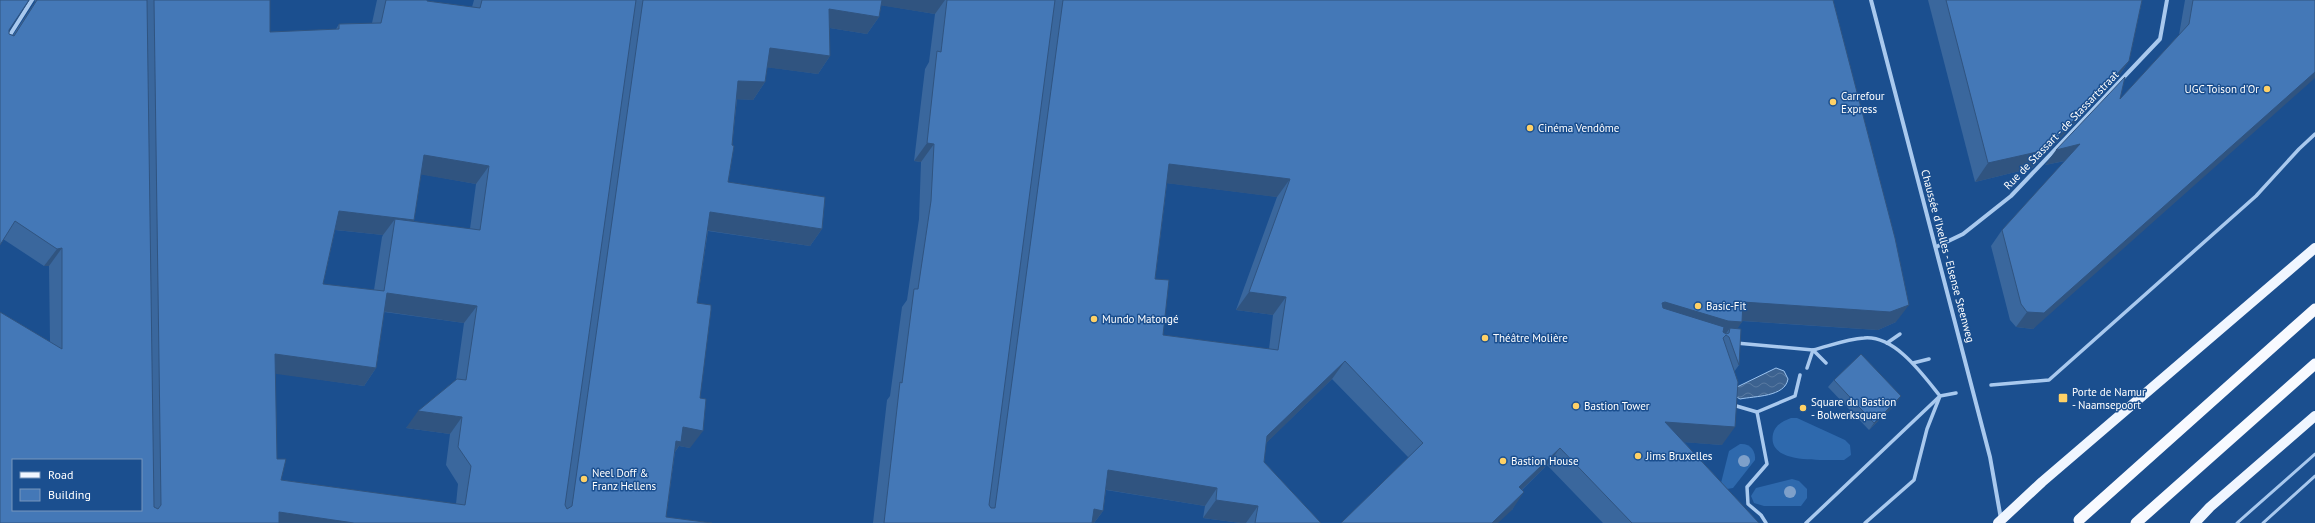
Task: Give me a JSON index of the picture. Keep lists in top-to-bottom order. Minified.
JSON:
{"streets":{"street":["Rue de Stassart - de Stassartstraat","Chaussée d'Ixelles - Elsense Steenweg"]},"crossings":[["Rue de Stassart - de Stassartstraat","Chaussée d'Ixelles - Elsense Steenweg"]],"places":{"other":["UGC Toison d'Or","Carrefour Express","Cinéma Vendôme","Basic-Fit","Mundo Matongé","Théâtre Molière","Bastion Tower","Square du Bastion - Bolwerksquare","Jims Bruxelles","Bastion House","Neel Doff & Franz Hellens"],"transit":["Porte de Namur - Naamsepoort"]},"legend":["Road","Building"]}
